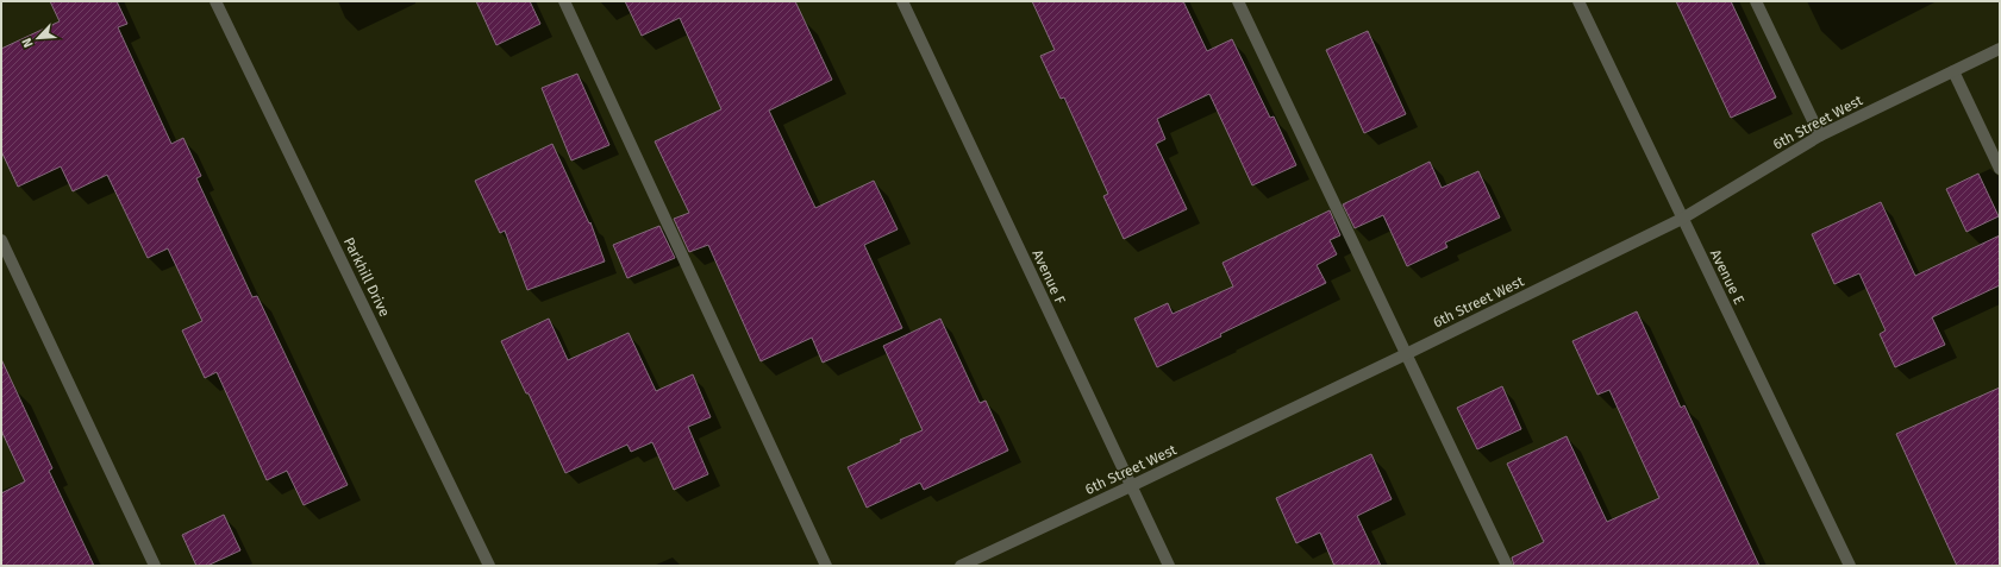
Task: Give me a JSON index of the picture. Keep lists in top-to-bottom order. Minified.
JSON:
{"streets":{"street":["6th Street West","Parkhill Drive","Avenue F","Avenue E"]},"crossings":[["6th Street West","Avenue F"],["6th Street West","Avenue E"]],"north":"bottom left"}
